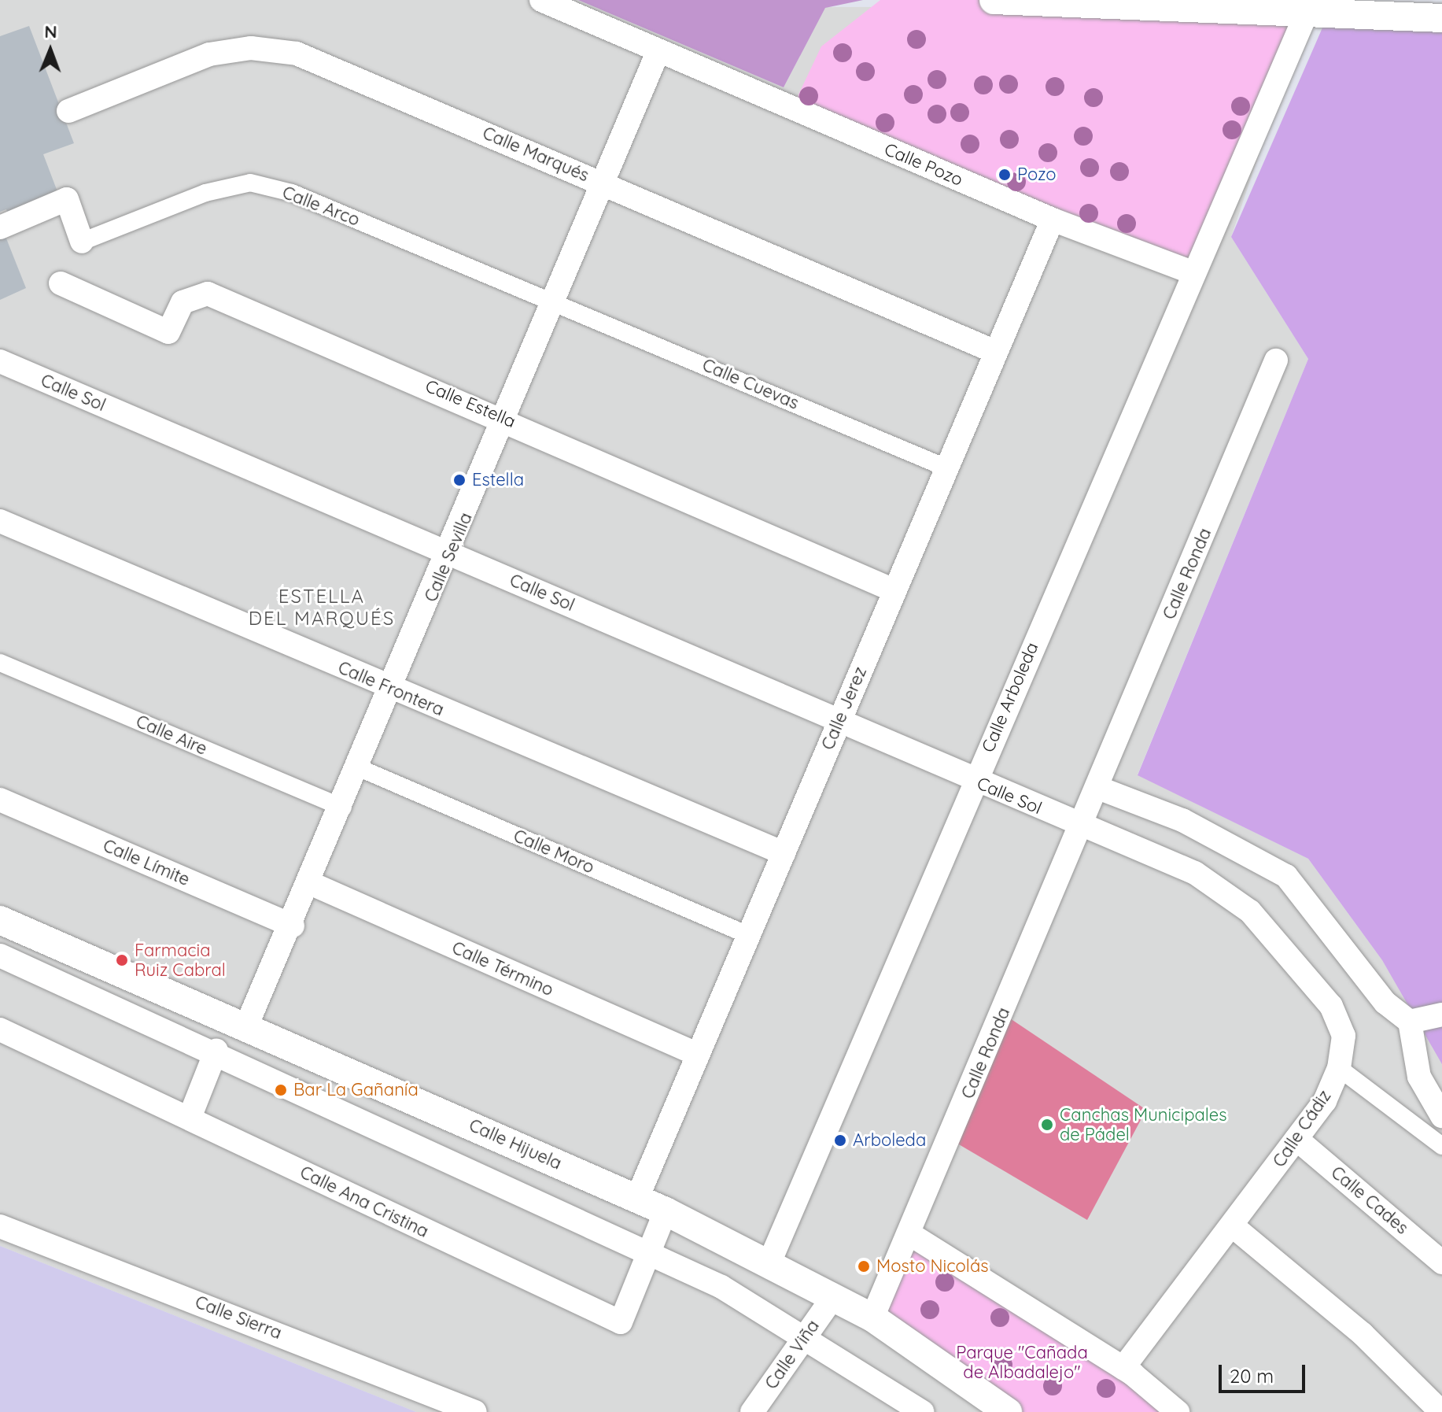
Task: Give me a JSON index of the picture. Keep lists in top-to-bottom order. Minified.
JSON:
{"streets":{"street":["Calle Marqués","Calle Pozo","Calle Arco","Calle Cuevas","Calle Sol","Calle Estella","Calle Sevilla","Calle Ronda","Calle Frontera","Calle Arboleda","Calle Jerez","Calle Aire","Calle Moro","Calle Límite","Calle Término","Calle Cádiz","Calle Hijuela","Calle Cades","Calle Ana Cristina","Calle Sierra","Calle Viña"]},"crossings":[["Calle Marqués","Calle Sevilla"],["Calle Marqués","Calle Jerez"],["Calle Pozo","Calle Sevilla"],["Calle Pozo","Calle Arboleda"],["Calle Pozo","Calle Jerez"],["Calle Arco","Calle Cuevas"],["Calle Arco","Calle Sevilla"],["Calle Cuevas","Calle Sevilla"],["Calle Cuevas","Calle Jerez"],["Calle Sol","Calle Sevilla"],["Calle Sol","Calle Ronda"],["Calle Sol","Calle Arboleda"],["Calle Sol","Calle Jerez"],["Calle Sol","Calle Cádiz"],["Calle Estella","Calle Sevilla"],["Calle Estella","Calle Jerez"],["Calle Sevilla","Calle Frontera"],["Calle Sevilla","Calle Aire"],["Calle Sevilla","Calle Moro"],["Calle Sevilla","Calle Límite"],["Calle Sevilla","Calle Término"],["Calle Sevilla","Calle Hijuela"],["Calle Ronda","Calle Cádiz"],["Calle Ronda","Calle Hijuela"],["Calle Frontera","Calle Jerez"],["Calle Arboleda","Calle Hijuela"],["Calle Jerez","Calle Moro"],["Calle Jerez","Calle Término"],["Calle Jerez","Calle Hijuela"],["Calle Cádiz","Calle Cades"],["Calle Hijuela","Calle Ana Cristina"],["Calle Hijuela","Calle Viña"]],"districts":["ESTELLA DEL MARQUÉS"],"parks":["Parque \"Cañada de Albadalejo\""],"places":["Pozo","Estella","Farmacia Ruiz Cabral","Bar La Gañanía","Canchas Municipales de Pádel","Arboleda","Mosto Nicolás"],"scale_bar":"20 m","north":"top"}
